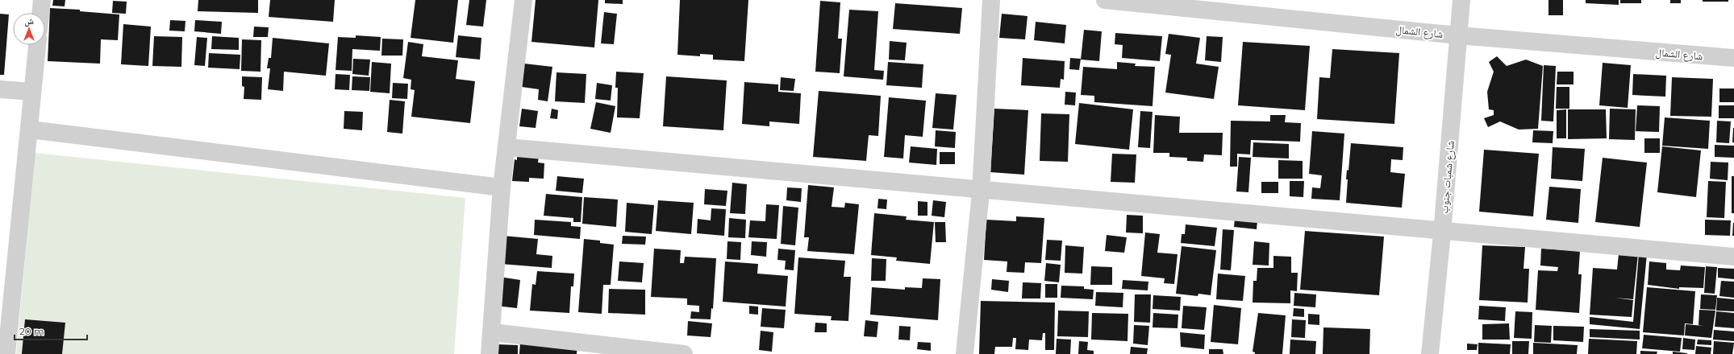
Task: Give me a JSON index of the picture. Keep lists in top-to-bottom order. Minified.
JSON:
{"streets":{"street":["شارع الشمال","شارع شمبات جنوب"]},"crossings":[["شارع الشمال","شارع شمبات جنوب"]],"scale_bar":"20 m","north":"top"}
